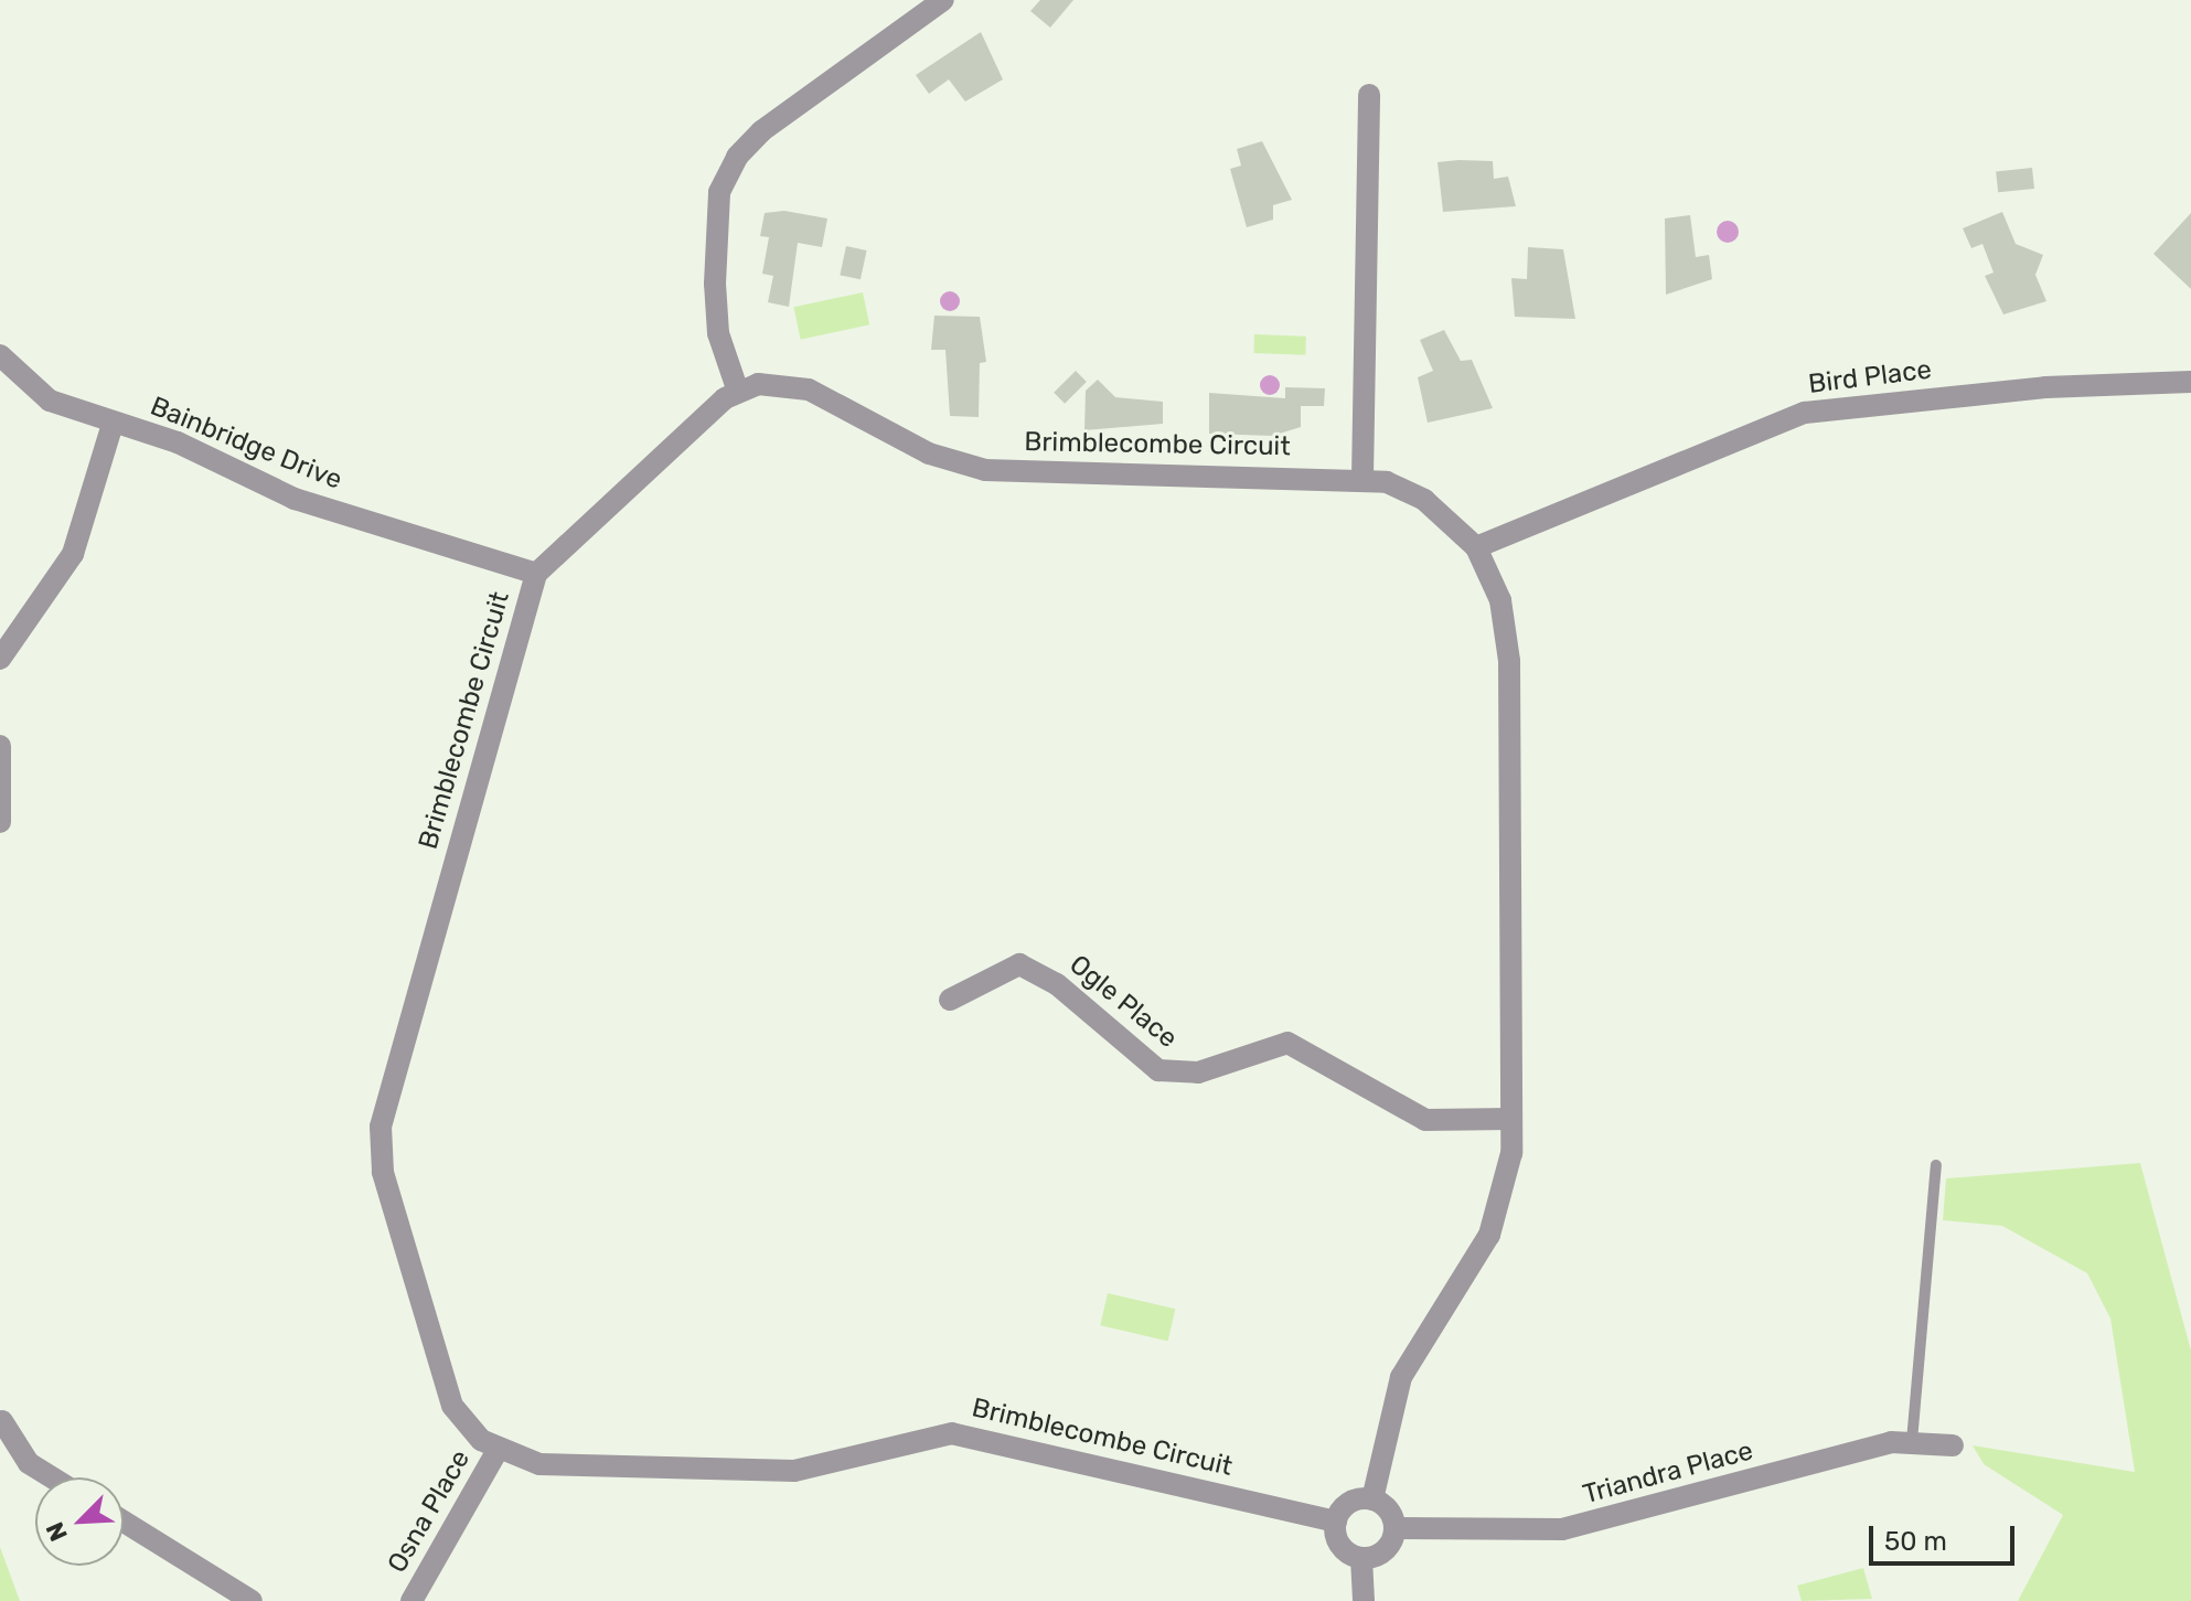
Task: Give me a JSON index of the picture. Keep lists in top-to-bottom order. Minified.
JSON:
{"streets":{"street":["Bird Place","Bainbridge Drive","Brimblecombe Circuit","Ogle Place","Triandra Place","Osna Place"]},"crossings":[["Bird Place","Brimblecombe Circuit"],["Bainbridge Drive","Brimblecombe Circuit"],["Brimblecombe Circuit","Ogle Place"],["Brimblecombe Circuit","Triandra Place"],["Brimblecombe Circuit","Osna Place"]],"scale_bar":"50 m","north":"bottom left"}
